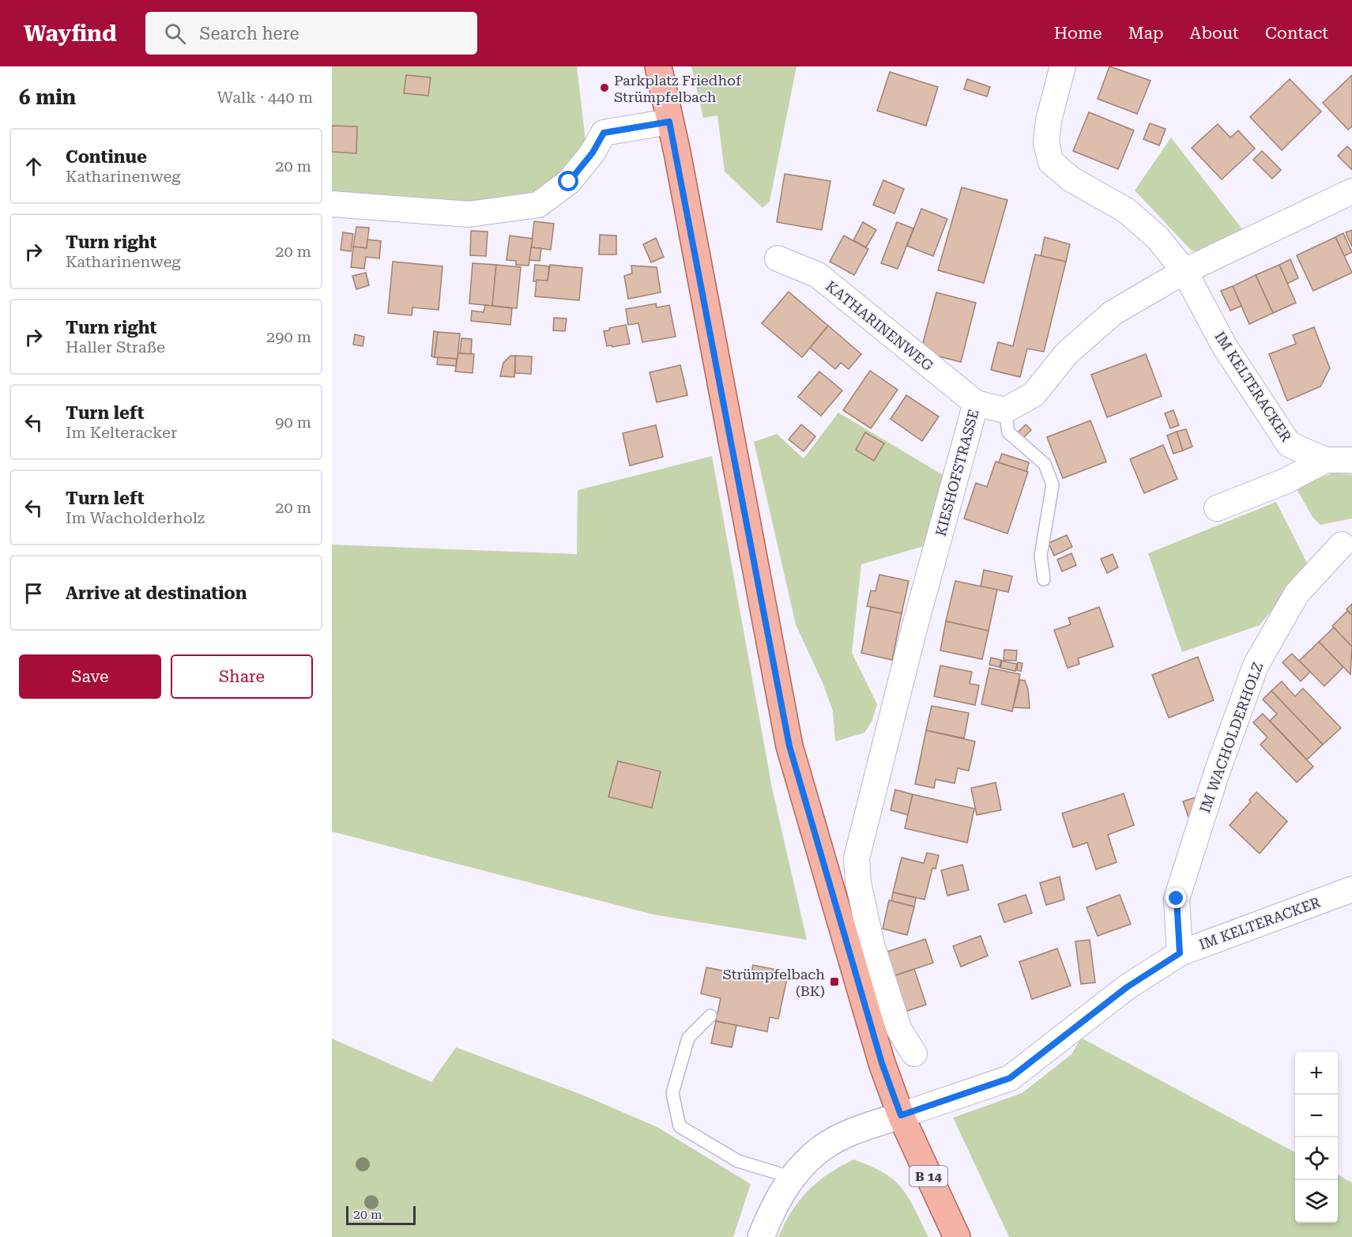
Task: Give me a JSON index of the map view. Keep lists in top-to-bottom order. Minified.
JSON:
{"streets":{"main road":["B 14"],"street":["KATHARINENWEG","IM KELTERACKER","KIESHOFSTRASSE","IM WACHOLDERHOLZ"]},"crossings":[["KATHARINENWEG","KIESHOFSTRASSE"],["IM KELTERACKER","IM WACHOLDERHOLZ"],["IM KELTERACKER","B 14"]],"places":{"other":["Parkplatz Friedhof Strümpfelbach"],"transit":["Strümpfelbach (BK)"]},"scale_bar":"20 m","page":{"header":"Wayfind","search":"Search here","nav":["Home","Map","About","Contact"],"heading":["6 min","Walk · 440 m"],"list":[["Continue","Katharinenweg","20 m"],["Turn right","Katharinenweg","20 m"],["Turn right","Haller Straße","290 m"],["Turn left","Im Kelteracker","90 m"],["Turn left","Im Wacholderholz","20 m"],"Arrive at destination"],"buttons":["Save","Share"],"map_buttons":["+","−"],"scale":"20 m"}}
